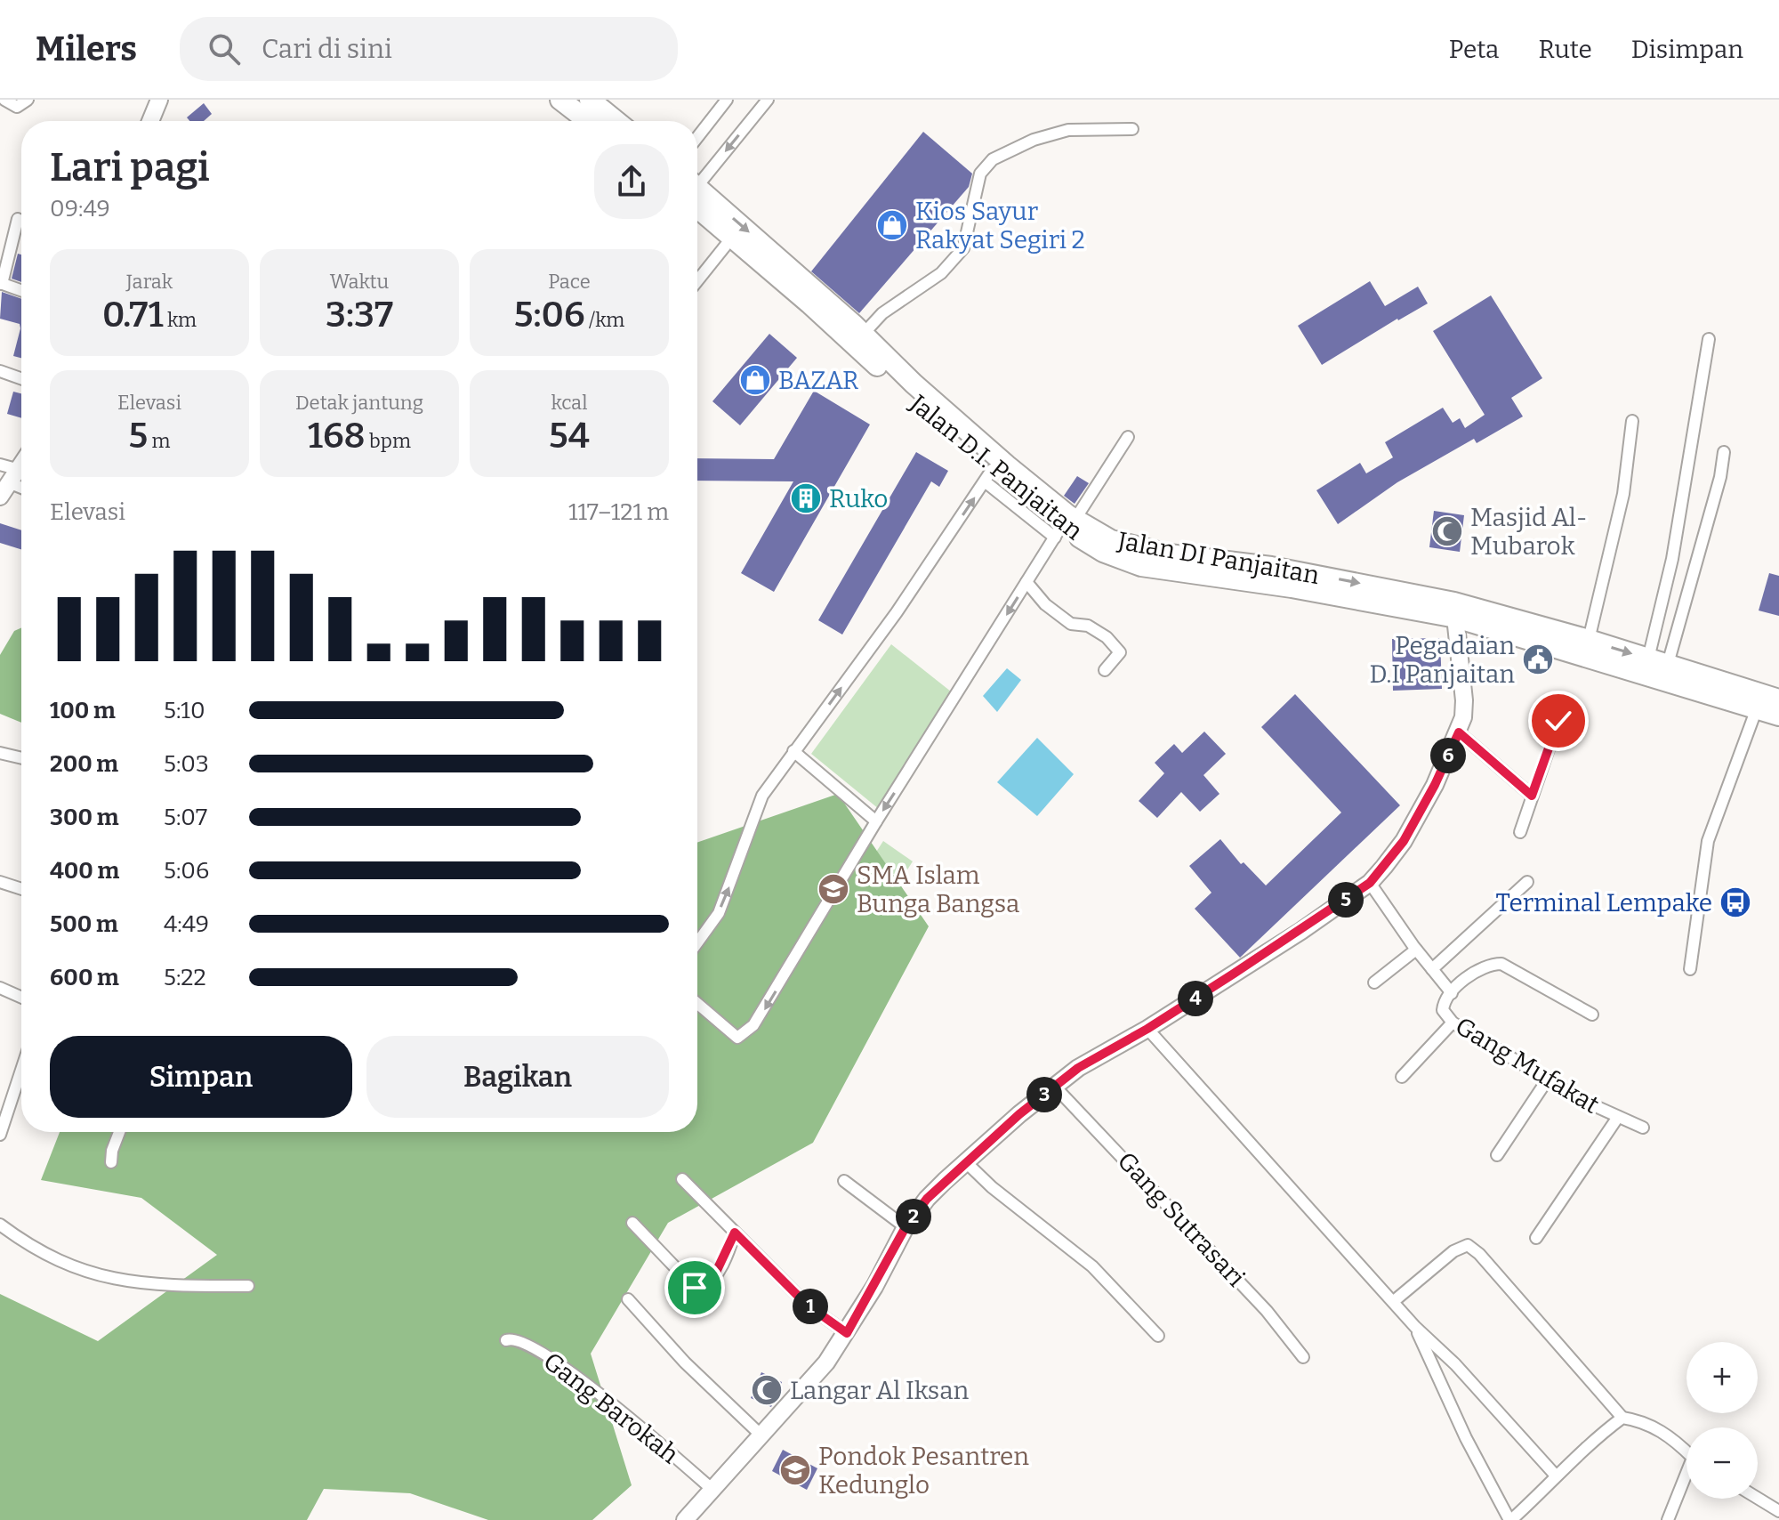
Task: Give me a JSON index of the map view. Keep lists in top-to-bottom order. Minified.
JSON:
{"streets":{"highway":["Jalan D.I. Panjaitan","Jalan DI Panjaitan"],"street":["Gang Mufakat","Gang Sutrasari","Gang Barokah"]},"crossings":[["Jalan D.I. Panjaitan","Jalan DI Panjaitan"]],"places":{"shop":["Kios Sayur Rakyat Segiri 2","BAZAR"],"building":["Ruko"],"mosque":["Masjid Al- Mubarok","Langar Al Iksan"],"public building":["Pegadaian D.I Panjaitan"],"school or university":["SMA Islam Bunga Bangsa","Pondok Pesantren Kedunglo"],"bus stop":["Terminal Lempake"]},"page":{"header":"Milers","search":"Cari di sini","nav":["Peta","Rute","Disimpan"],"heading":["Lari pagi","09:49"],"stats":[["Jarak","0.71 km"],["Waktu","3:37"],["Pace","5:06 /km"],["Elevasi","5 m"],["Detak jantung","168 bpm"],["kcal","54"]],"chart":["Elevasi","117–121 m"],"list":[{"name":"100 m","note":"5:10"},{"name":"200 m","note":"5:03"},{"name":"300 m","note":"5:07"},{"name":"400 m","note":"5:06"},{"name":"500 m","note":"4:49"},{"name":"600 m","note":"5:22"}],"pins":["6","5","4","3","2","1"],"buttons":["Simpan","Bagikan"],"map_buttons":["+","−"]}}
